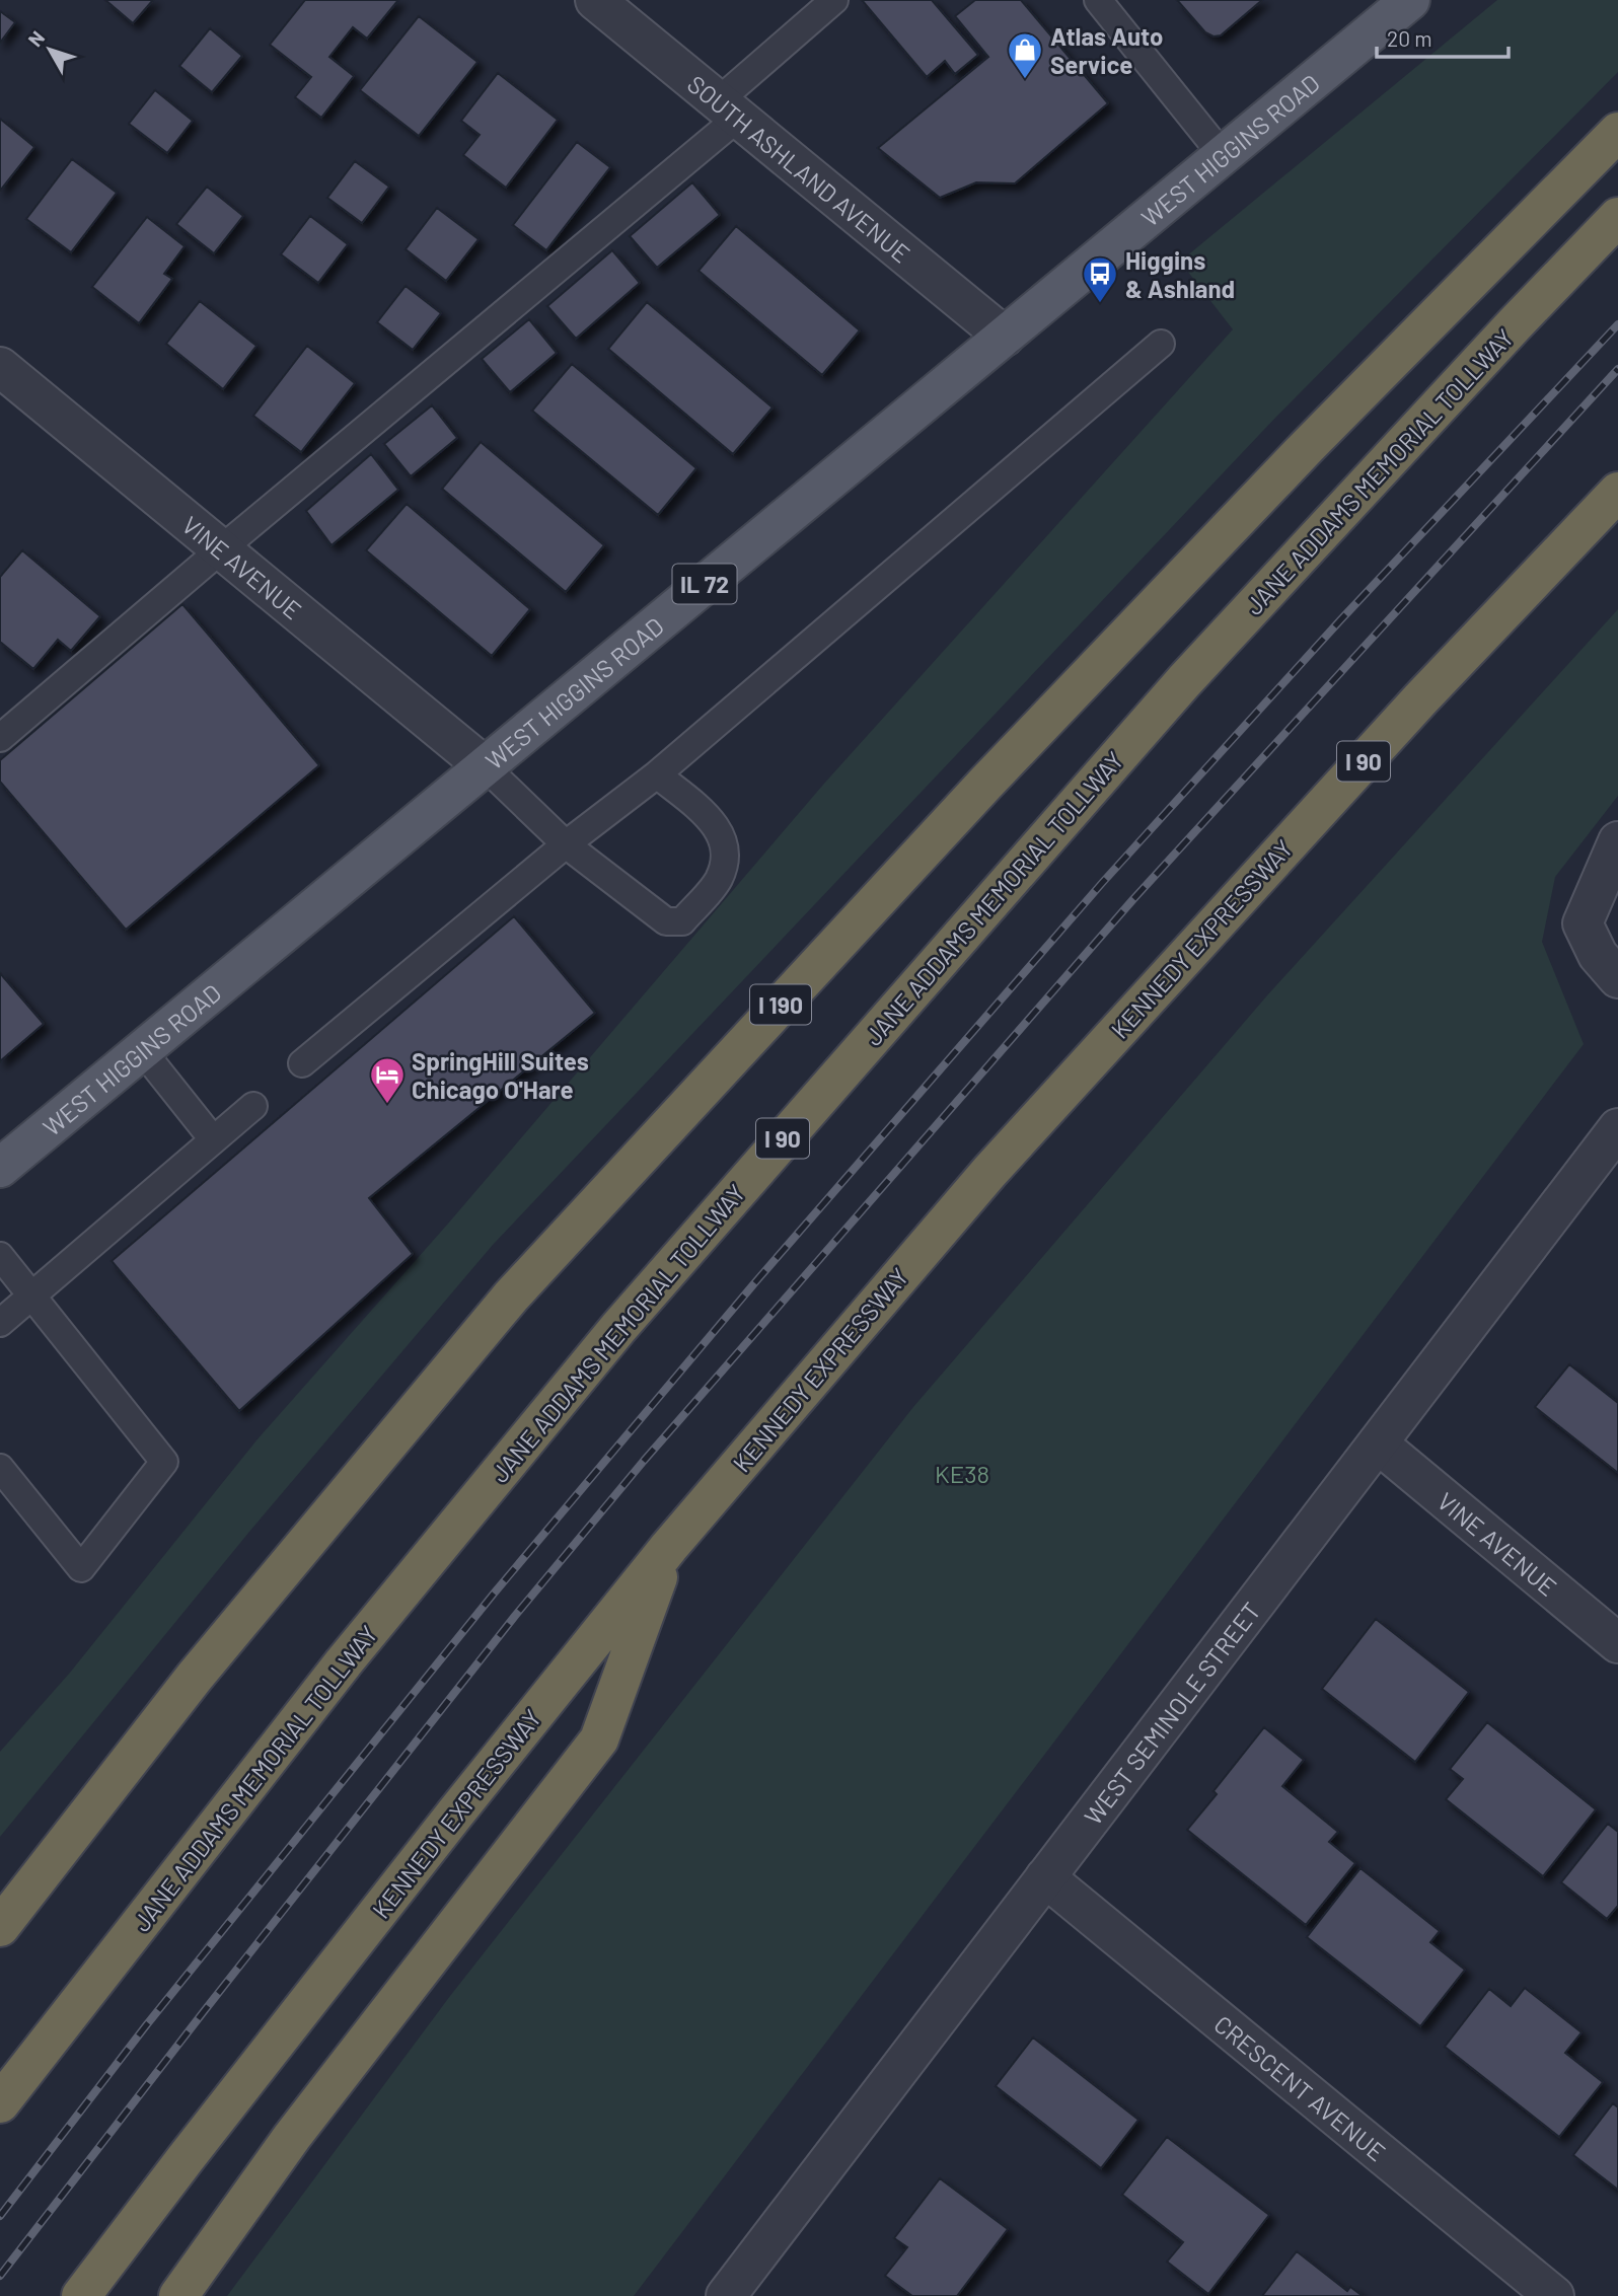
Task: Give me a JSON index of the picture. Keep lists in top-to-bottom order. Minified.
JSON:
{"streets":{"highway":["JANE ADDAMS MEMORIAL TOLLWAY","I 90","KENNEDY EXPRESSWAY","I 190"],"main road":["WEST HIGGINS ROAD","IL 72"],"street":["SOUTH ASHLAND AVENUE","VINE AVENUE","WEST SEMINOLE STREET","CRESCENT AVENUE"]},"crossings":[["WEST HIGGINS ROAD","SOUTH ASHLAND AVENUE"],["WEST HIGGINS ROAD","VINE AVENUE"],["VINE AVENUE","WEST SEMINOLE STREET"],["WEST SEMINOLE STREET","CRESCENT AVENUE"]],"parks":["KE38"],"places":{"shop":["Atlas Auto Service"],"bus stop":["Higgins & Ashland"],"hotel":["SpringHill Suites Chicago O'Hare"]},"scale_bar":"20 m","north":"top left"}
